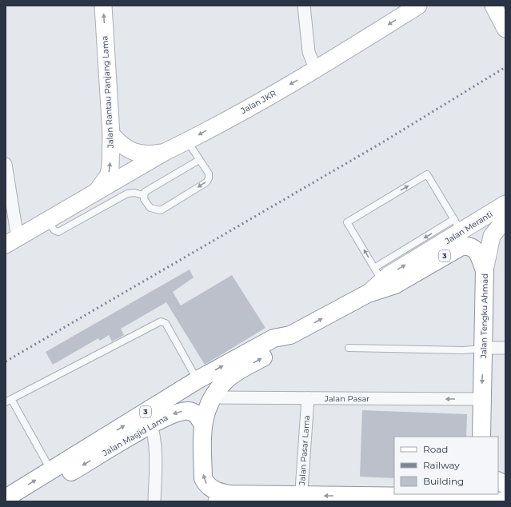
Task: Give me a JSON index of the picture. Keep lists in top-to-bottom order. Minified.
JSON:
{"streets":{"highway":["3","Jalan Tengku Ahmad","Jalan Masjid Lama"],"street":["Jalan Rantau Panjang Lama","Jalan JKR","Jalan Meranti","Jalan Pasar","Jalan Pasar Lama"]},"crossings":[["Jalan Rantau Panjang Lama","Jalan JKR"],["Jalan Meranti","3"],["Jalan Meranti","Jalan Tengku Ahmad"],["3","Jalan Tengku Ahmad"],["3","Jalan Masjid Lama"],["3","Jalan Pasar Lama"],["Jalan Tengku Ahmad","Jalan Pasar"],["Jalan Pasar","Jalan Masjid Lama"],["Jalan Pasar","Jalan Pasar Lama"]],"one_way":["Jalan Rantau Panjang Lama","Jalan JKR","Jalan Pasar"],"legend":["Road","Railway","Building"]}
